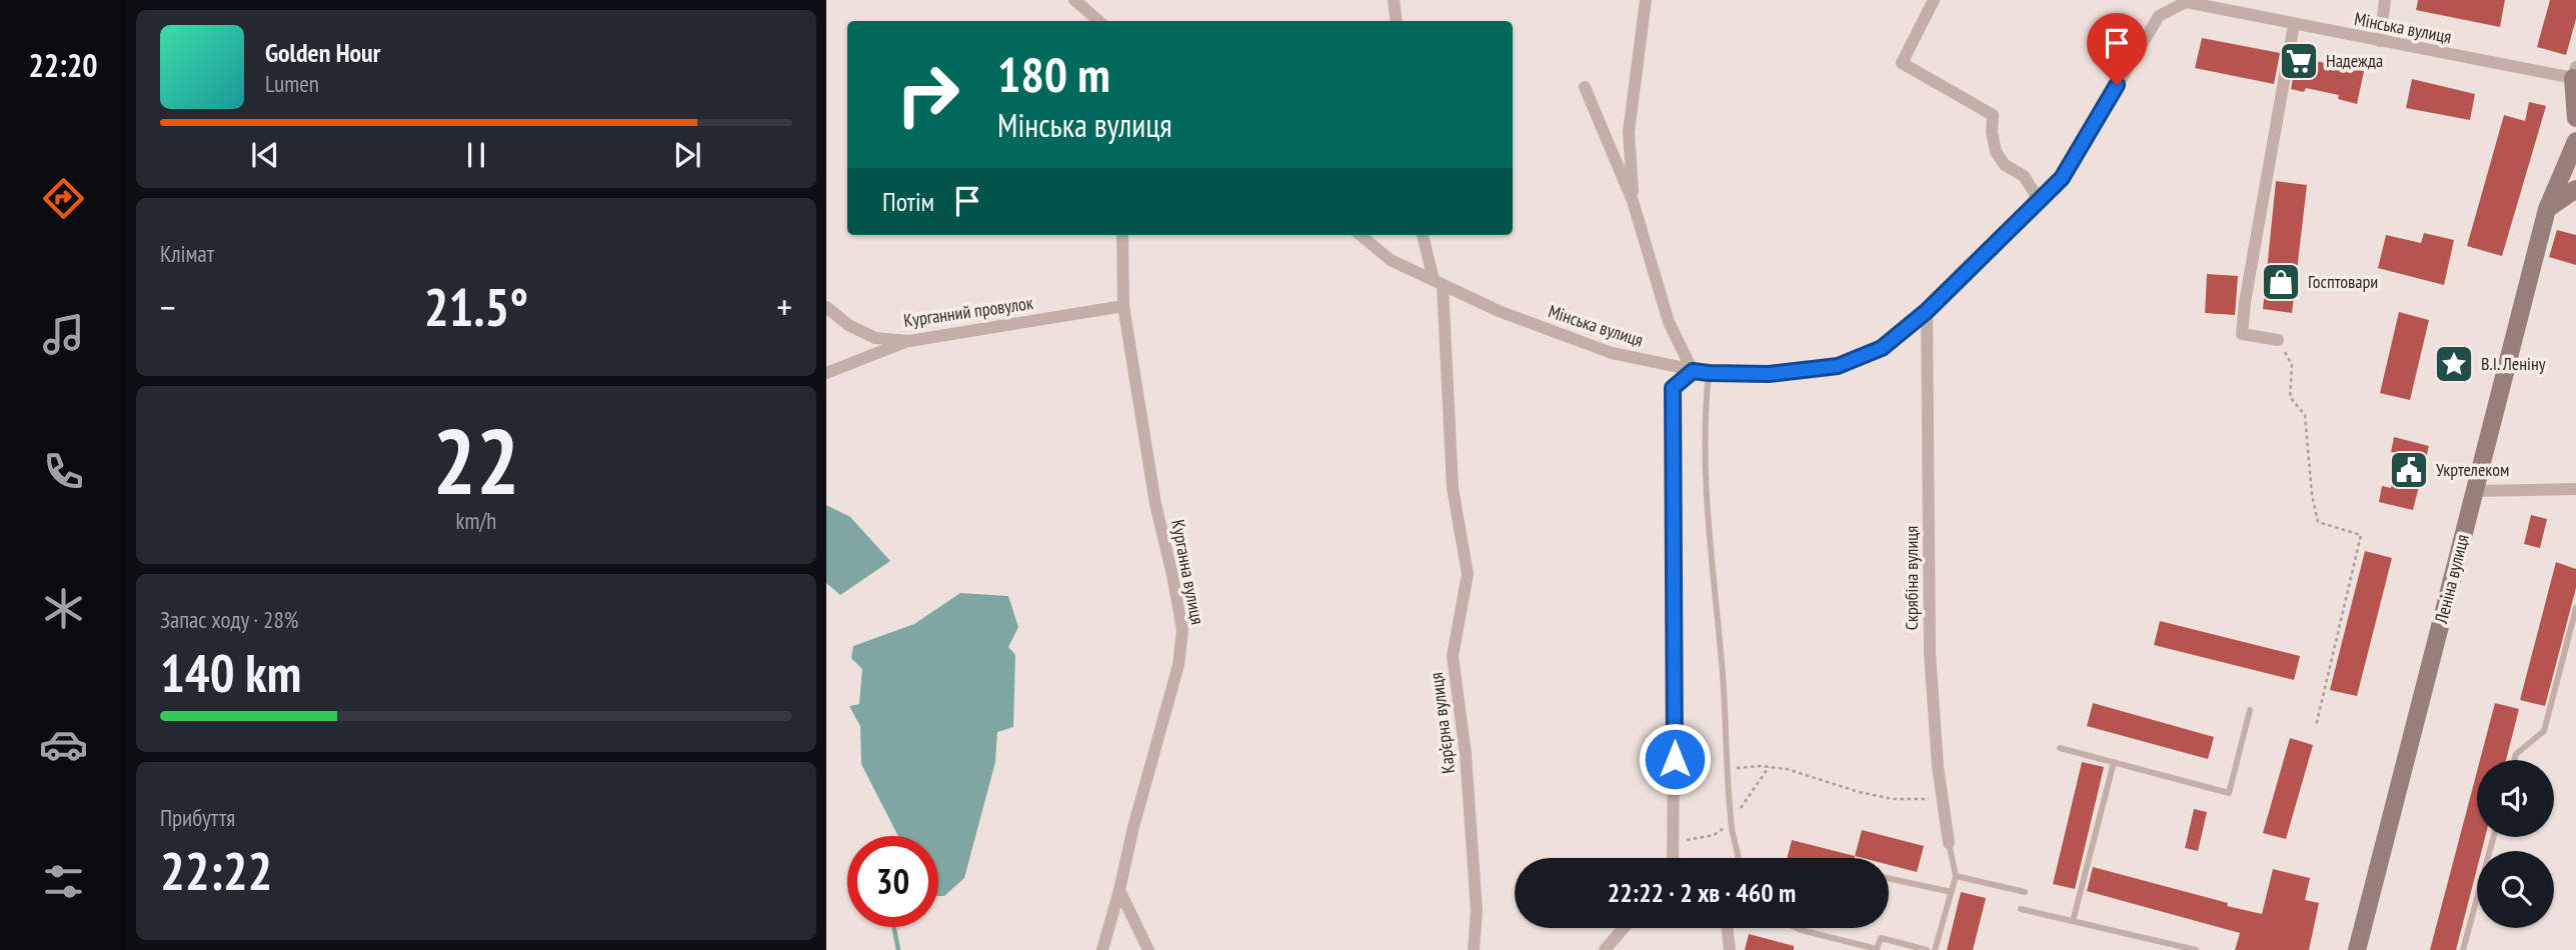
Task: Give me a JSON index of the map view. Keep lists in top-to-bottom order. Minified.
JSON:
{"streets":{"street":["Мінська вулиця","Курганний провулок","Курганна вулиця","Скрябіна вулиця","Леніна вулиця","Кар’єрна вулиця"]},"crossings":[["Мінська вулиця","Скрябіна вулиця"],["Мінська вулиця","Кар’єрна вулиця"],["Курганний провулок","Курганна вулиця"]],"places":{"supermarket":["Надежда"],"shop":["Госптовари"],"place":["В.І. Леніну"],"public building":["Укртелеком"]},"page":{"tabs":"22:20","turn":["180 m","Мінська вулиця"],"song":["Golden Hour","Lumen"],"then":"Потім","tile":["Клімат",["22","km/h"],["Запас ходу · 28%","140 km"],["Прибуття","22:22"]],"heat":["−","21.5°","+"],"limit":"30","trip":"22:22 · 2 хв · 460 m"}}
